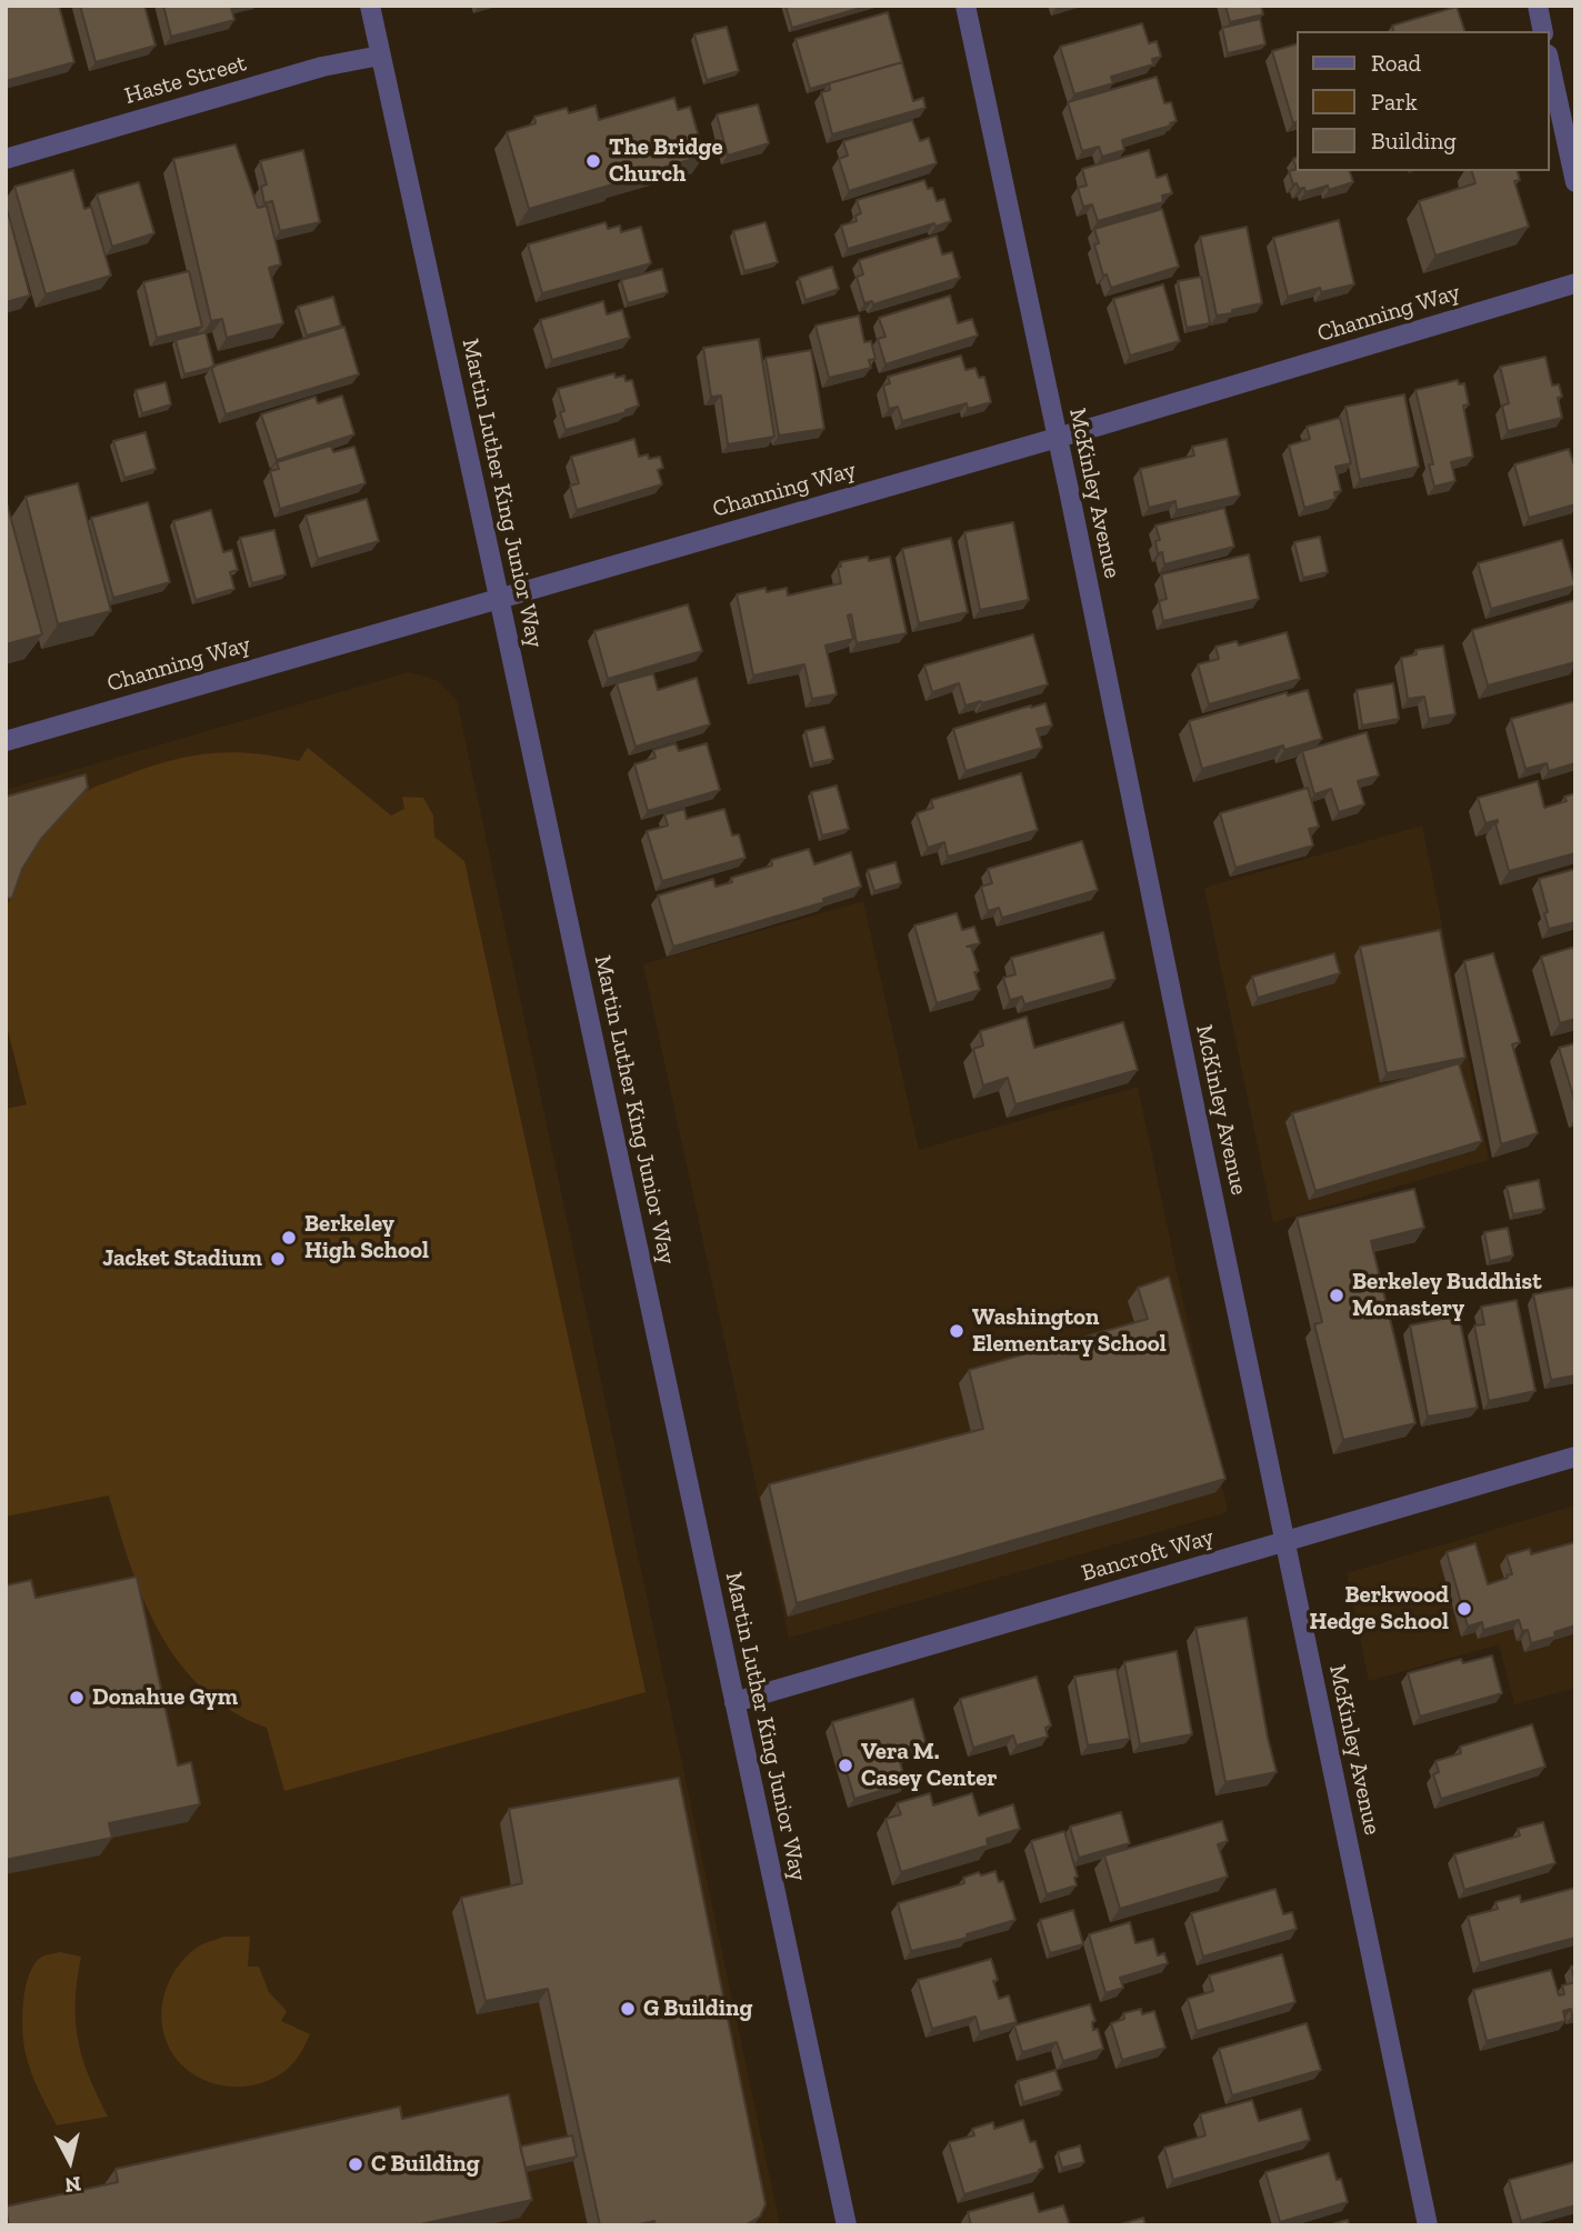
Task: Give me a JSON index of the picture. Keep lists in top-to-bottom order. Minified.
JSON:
{"streets":{"street":["Haste Street","Channing Way","Martin Luther King Junior Way","McKinley Avenue","Bancroft Way"]},"crossings":[["Haste Street","Martin Luther King Junior Way"],["Channing Way","Martin Luther King Junior Way"],["Channing Way","McKinley Avenue"],["Martin Luther King Junior Way","Bancroft Way"],["McKinley Avenue","Bancroft Way"]],"places":["The Bridge Church","Berkeley High School","Jacket Stadium","Berkeley Buddhist Monastery","Washington Elementary School","Berkwood Hedge School","Donahue Gym","Vera M. Casey Center","G Building","C Building"],"legend":["Road","Park","Building"],"north":"bottom"}
